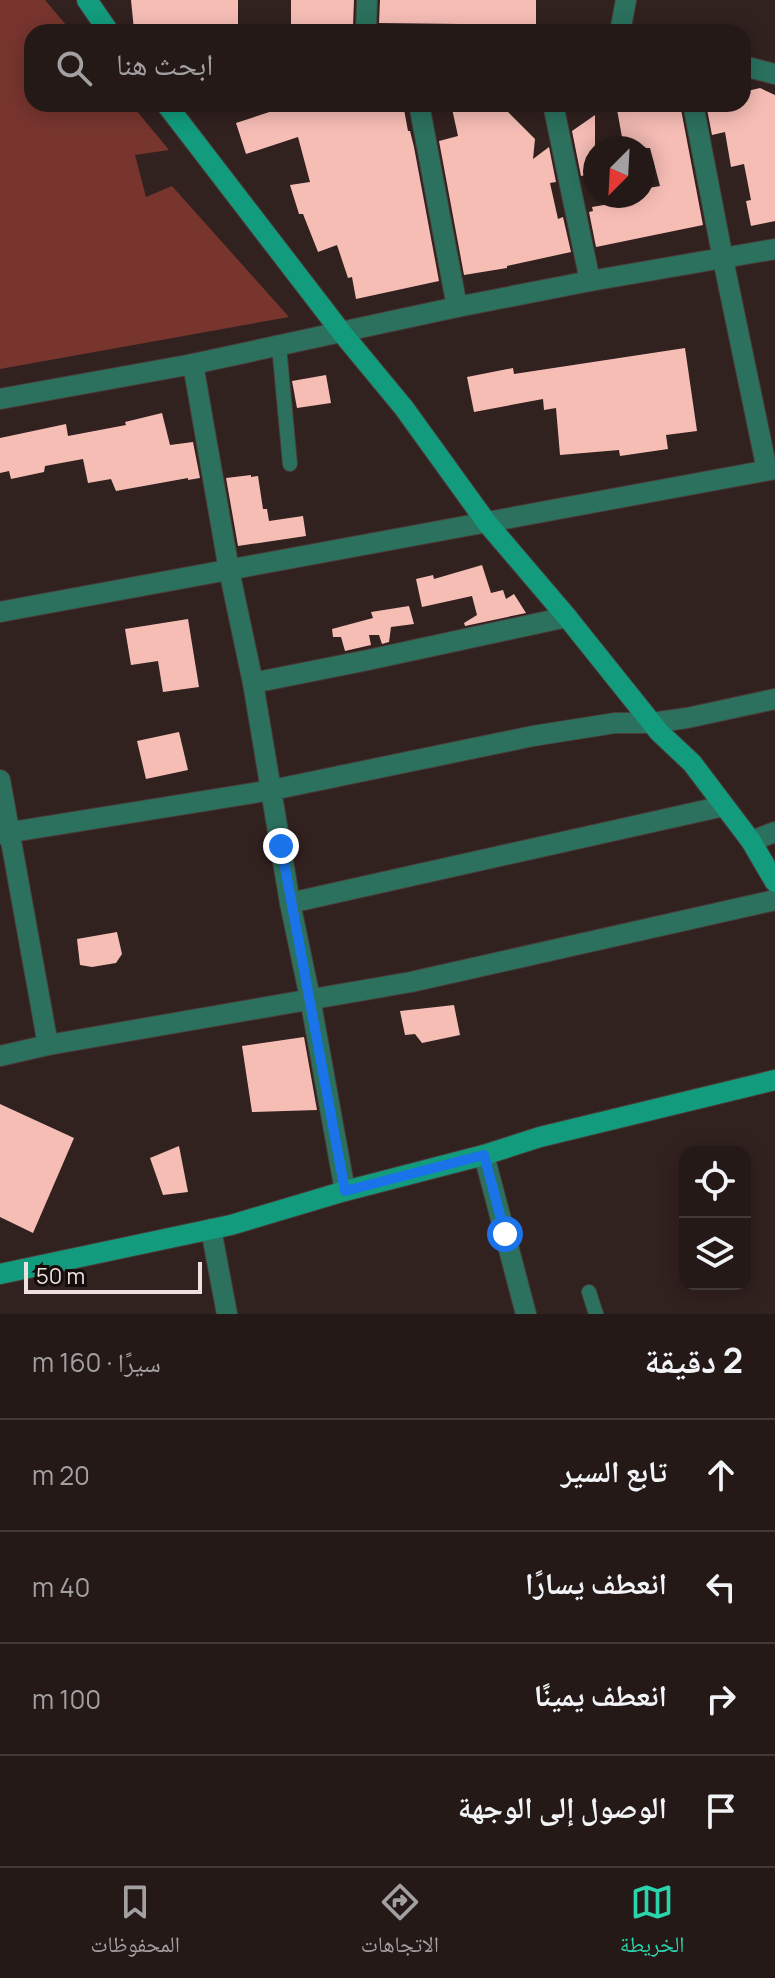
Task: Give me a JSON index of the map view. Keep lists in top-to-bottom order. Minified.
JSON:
{"scale_bar":"50 m","north":"bottom left","page":{"search":"ابحث هنا","scale":"50 m","heading":["2 دقيقة","سيرًا · 160 m"],"list":[["تابع السير","20 m"],["انعطف يسارًا","40 m"],["انعطف يمينًا","100 m"],"الوصول إلى الوجهة"],"nav":["الخريطة","الاتجاهات","المحفوظات"]}}
